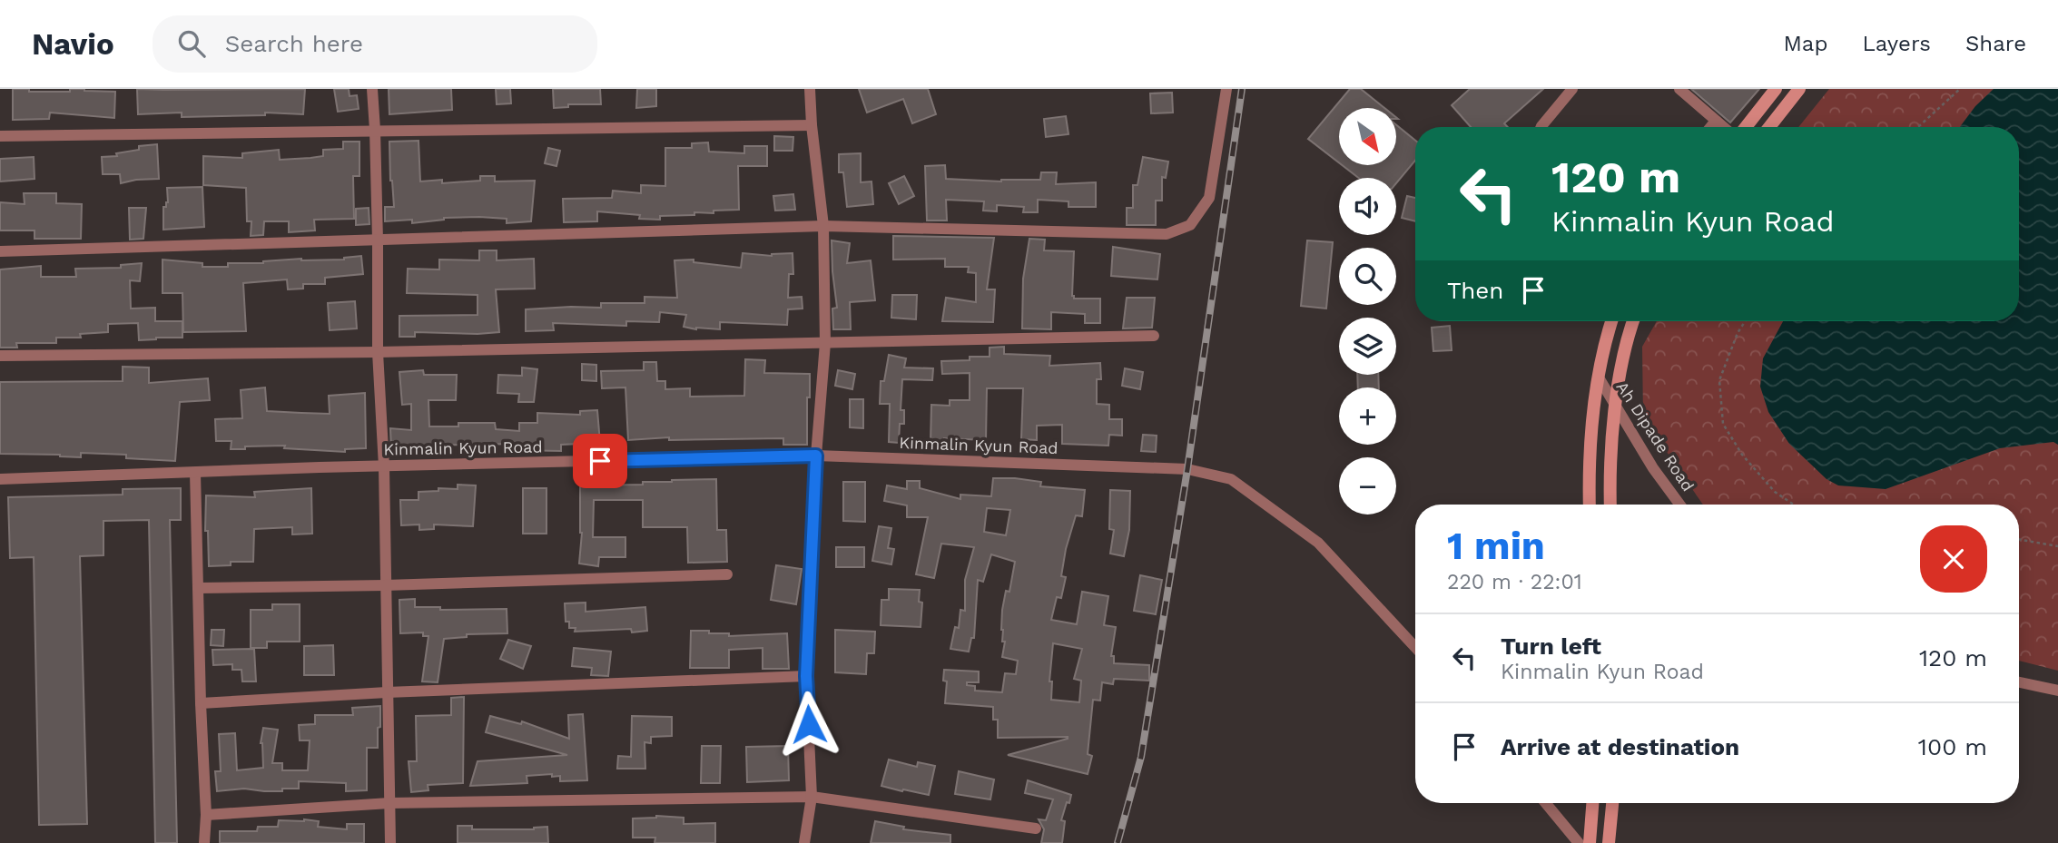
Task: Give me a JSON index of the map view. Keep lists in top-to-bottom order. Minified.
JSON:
{"streets":{"street":["Ah Dipade Road","Kinmalin Kyun Road"]},"north":"bottom right","page":{"header":"Navio","search":"Search here","nav":["Map","Layers","Share"],"map_buttons":["+","−"],"turn":["120 m","Kinmalin Kyun Road"],"then":"Then","heading":["1 min","220 m · 22:01"],"list":[{"name":"Turn left","note":"Kinmalin Kyun Road","value":"120 m"},{"name":"Arrive at destination","value":"100 m"}]}}
